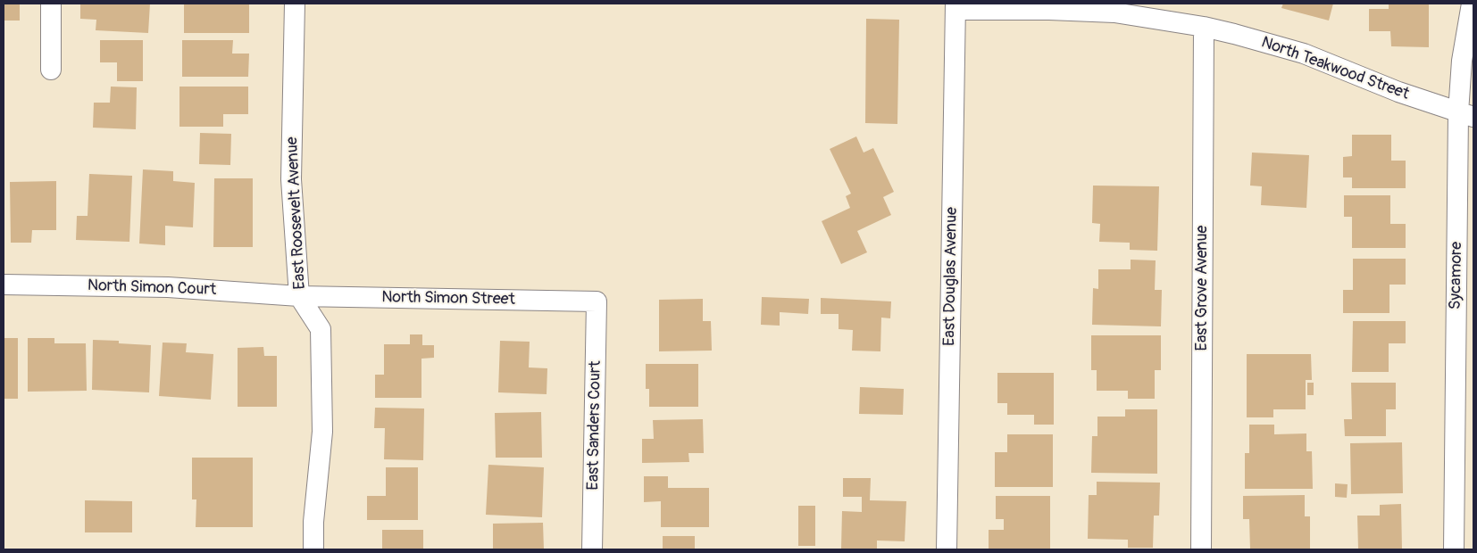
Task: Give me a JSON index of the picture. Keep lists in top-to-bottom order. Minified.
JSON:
{"streets":{"street":["North Teakwood Street","East Roosevelt Avenue","Sycamore","East Douglas Avenue","North Simon Court","East Grove Avenue","North Simon Street","East Sanders Court"]},"crossings":[["North Teakwood Street","Sycamore"],["North Teakwood Street","East Douglas Avenue"],["North Teakwood Street","East Grove Avenue"],["East Roosevelt Avenue","North Simon Court"],["East Roosevelt Avenue","North Simon Street"],["North Simon Court","North Simon Street"],["North Simon Street","East Sanders Court"]]}
